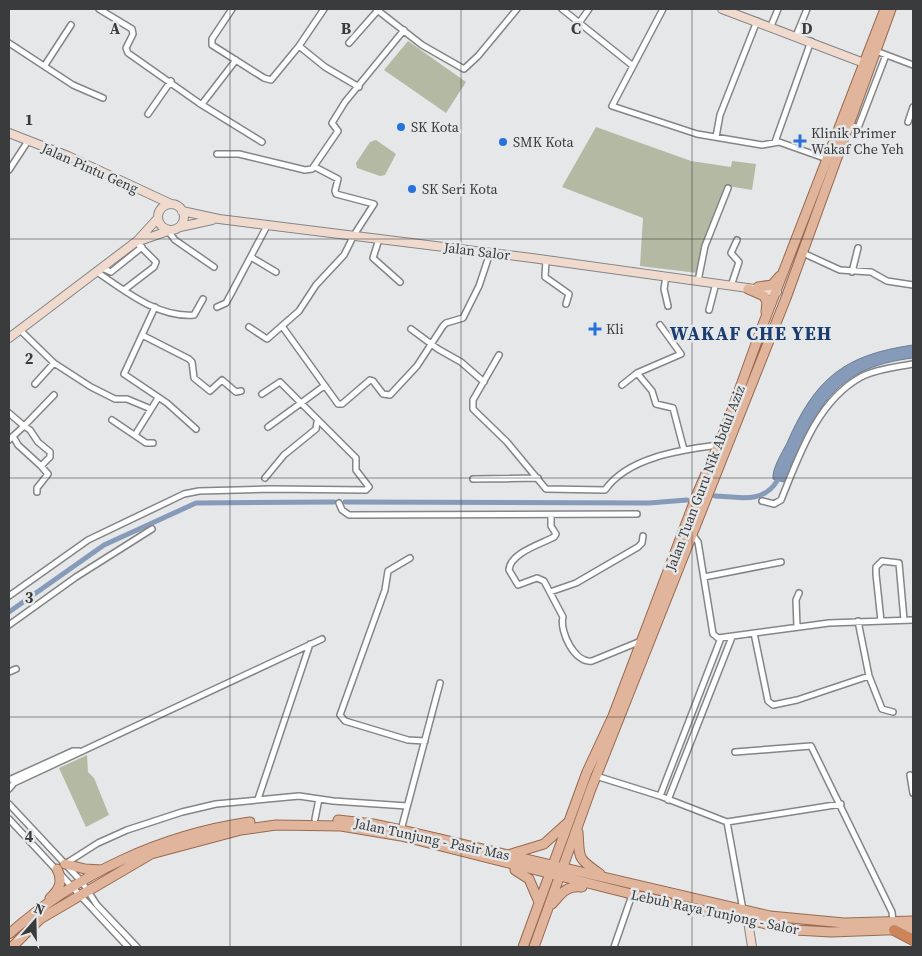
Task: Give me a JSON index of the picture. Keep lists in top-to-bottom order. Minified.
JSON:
{"streets":{"main road":["Jalan Pintu Geng","Jalan Salor","Jalan Tuan Guru Nik Abdul Aziz","Jalan Tunjung - Pasir Mas","Lebuh Raya Tunjong - Salor"]},"crossings":[["Jalan Pintu Geng","Jalan Salor"],["Jalan Salor","Jalan Tuan Guru Nik Abdul Aziz"],["Jalan Tuan Guru Nik Abdul Aziz","Jalan Tunjung - Pasir Mas"],["Jalan Tuan Guru Nik Abdul Aziz","Lebuh Raya Tunjong - Salor"],["Jalan Tunjung - Pasir Mas","Lebuh Raya Tunjong - Salor"]],"districts":["WAKAF CHE YEH"],"places":{"other":["SK Kota","SMK Kota","SK Seri Kota"],"health":["Klinik Primer Wakaf Che Yeh","Kli"]},"north":"top","grid":{"columns":["A","B","C","D"],"rows":["1","2","3","4"]}}
